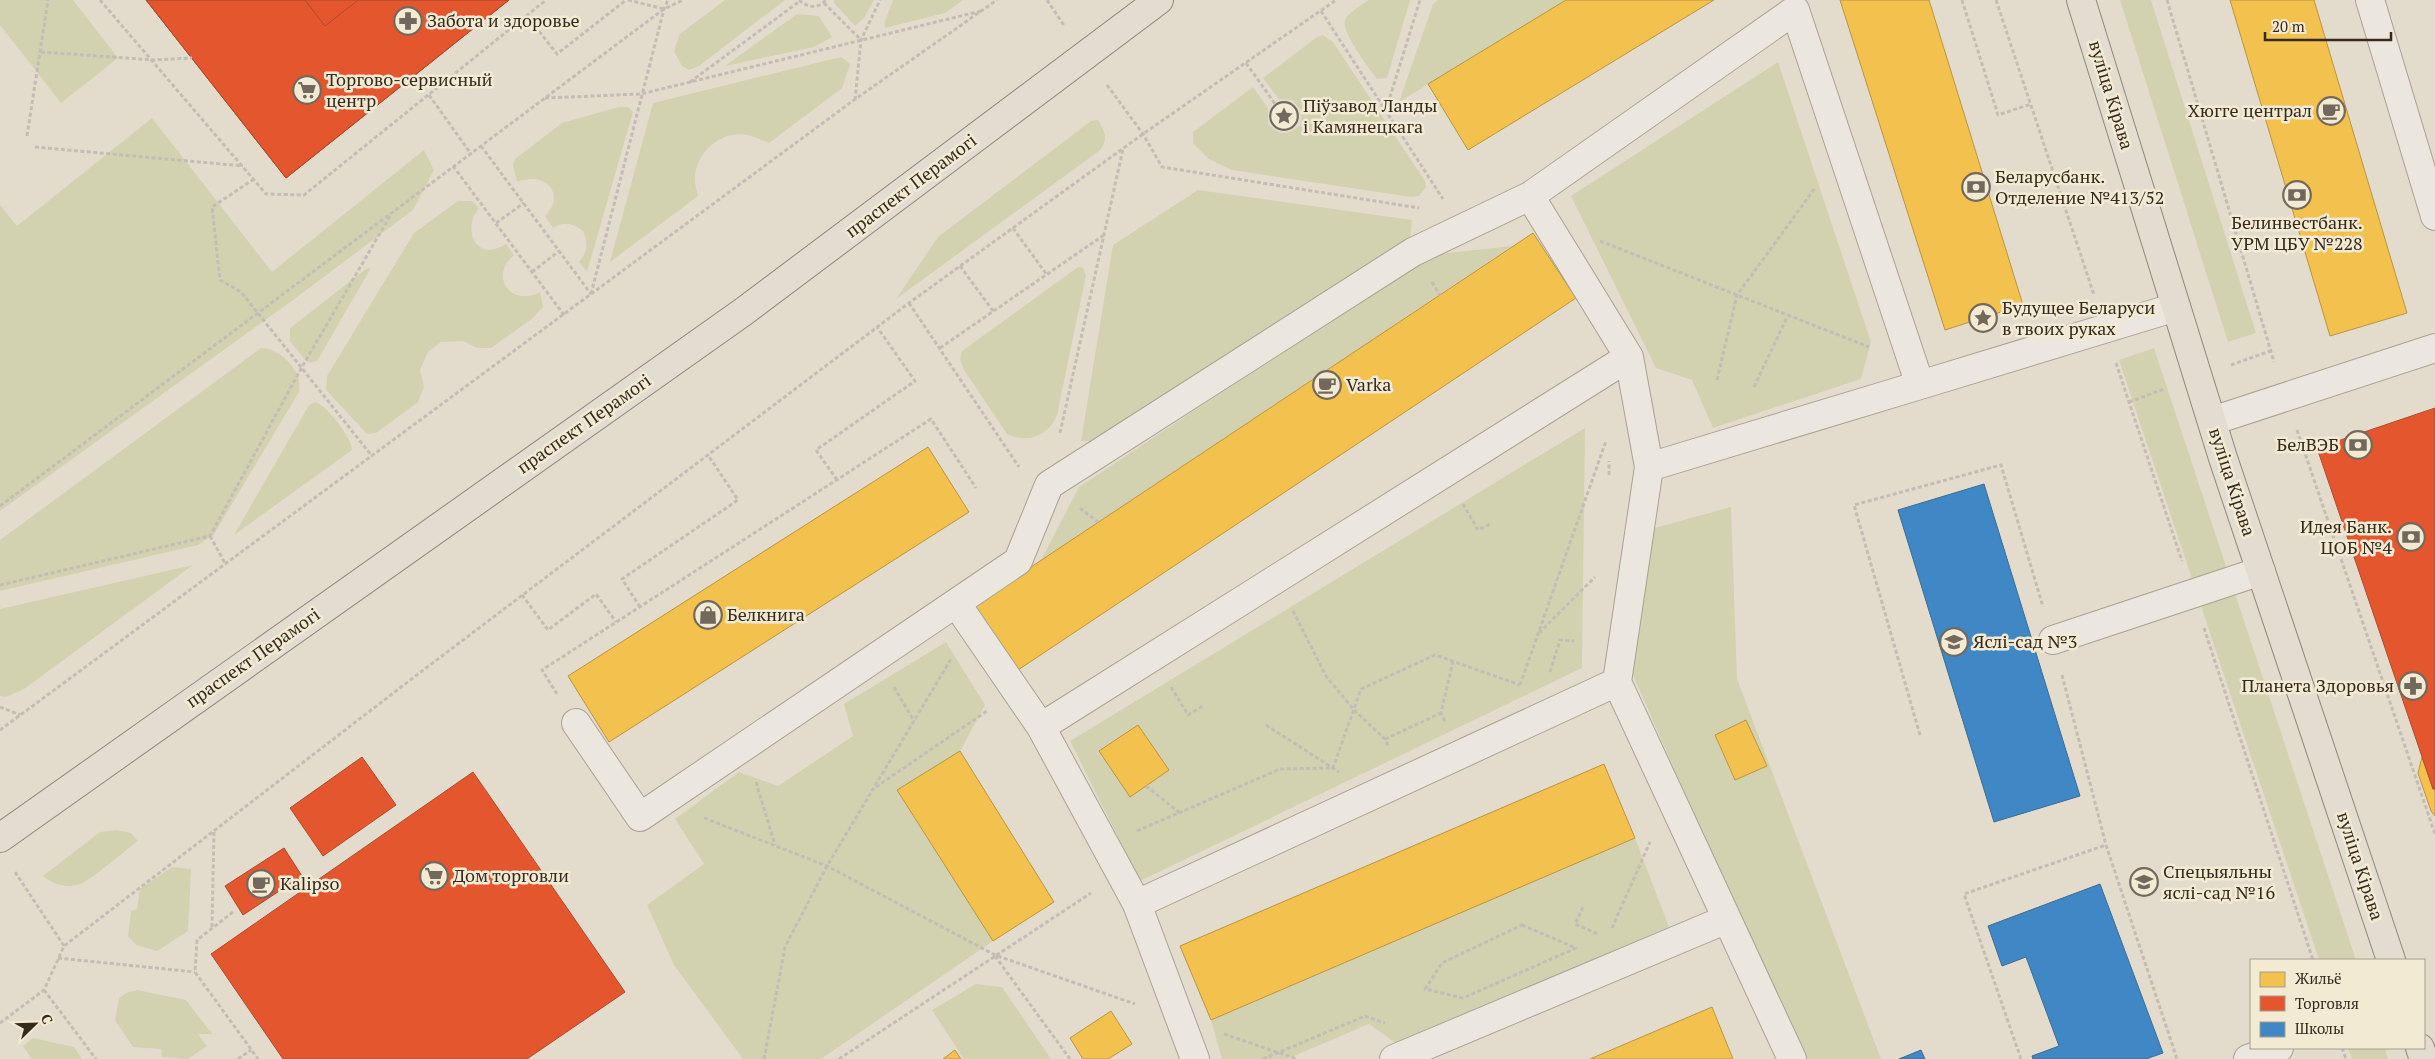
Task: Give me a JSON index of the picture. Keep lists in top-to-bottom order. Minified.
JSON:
{"streets":{"main road":["вуліца Кірава","праспект Перамогі"]},"places":{"pharmacy":["Забота и здоровье","Планета Здоровья"],"supermarket":["Торгово-сервисный центр","Дом торговли"],"cafe":["Хюгге централ","Varka","Kalipso"],"place":["Піўзавод Ланды і Камянецкага","Будущее Беларуси в твоих руках"],"bank":["Беларусбанк. Отделение №413/52","Белинвестбанк. УРМ ЦБУ №228","БелВЭБ","Идея Банк. ЦОБ №4"],"shop":["Белкнига"],"school or university":["Яслі-сад №3","Спецыяльны яслі-сад №16"]},"legend":["Жильё","Торговля","Школы"],"scale_bar":"20 m","north":"top right"}
